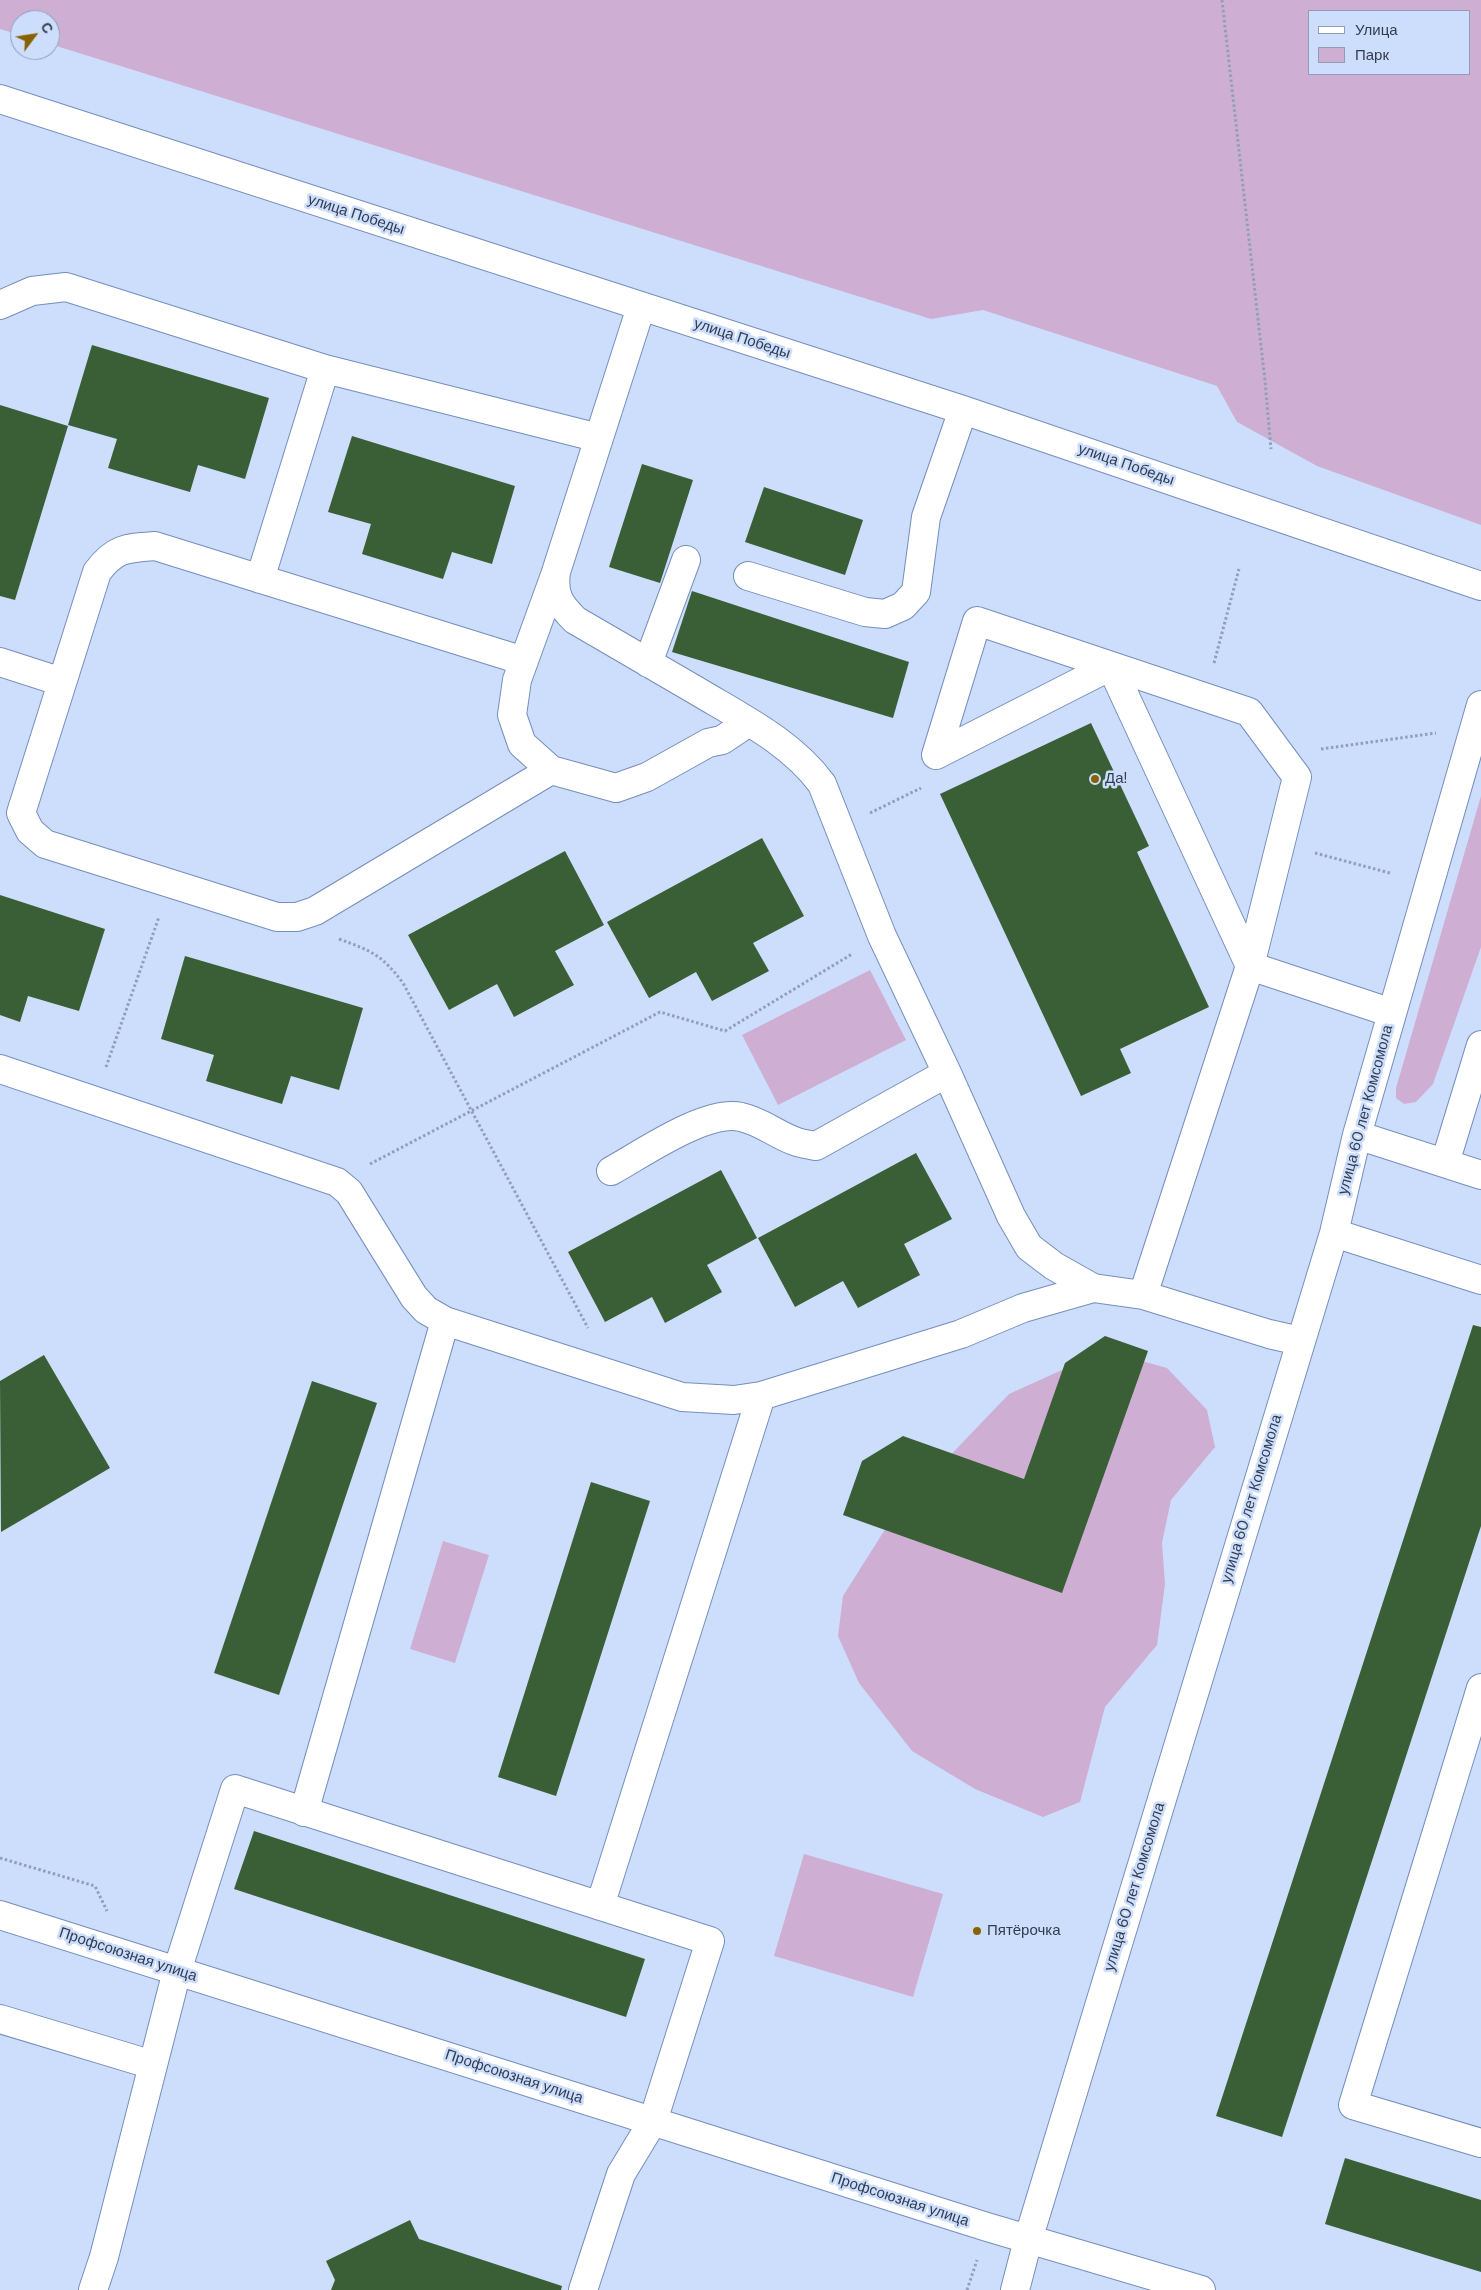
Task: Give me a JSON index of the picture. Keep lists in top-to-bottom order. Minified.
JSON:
{"streets":{"street":["улица Победы","улица 60 лет Комсомола","Профсоюзная улица"]},"crossings":[["улица 60 лет Комсомола","Профсоюзная улица"]],"places":["Да!","Пятёрочка"],"legend":["Улица","Парк"],"north":"top right"}
